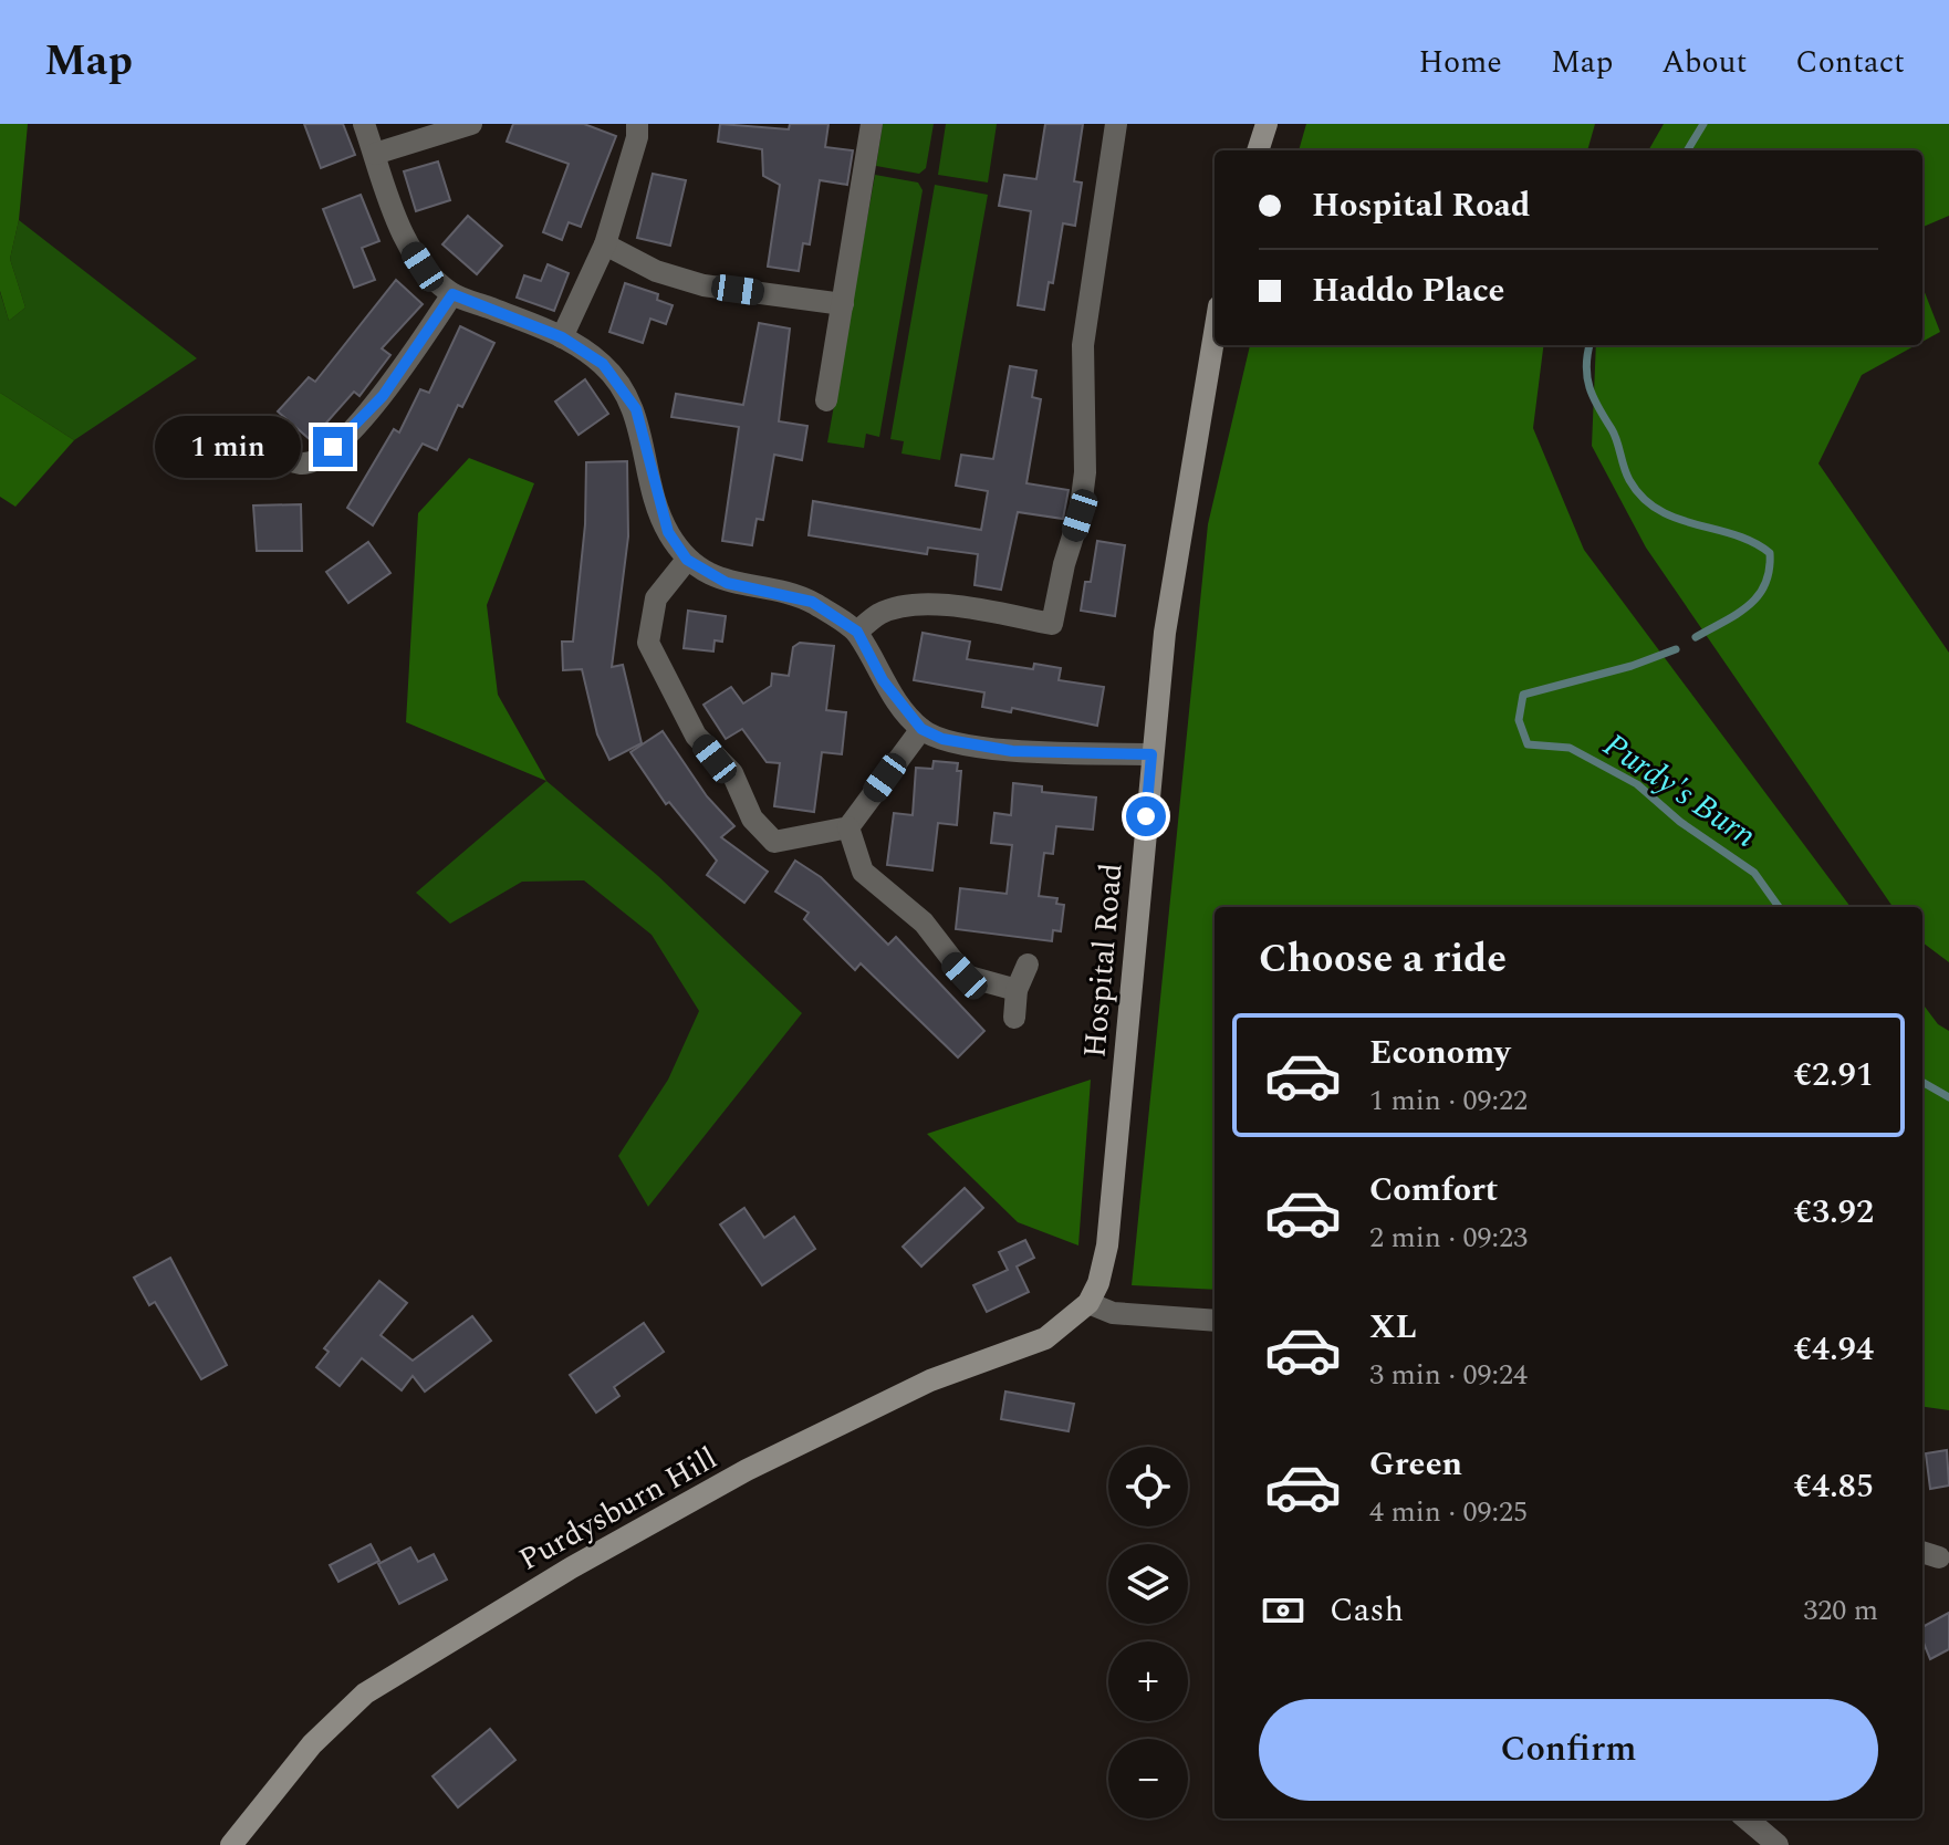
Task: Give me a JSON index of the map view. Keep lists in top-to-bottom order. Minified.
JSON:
{"streets":{"main road":["Hospital Road","Purdysburn Hill"]},"crossings":[["Hospital Road","Purdysburn Hill"]],"water":["Purdy's Burn"],"page":{"header":"Map","nav":["Home","Map","About","Contact"],"banner":["Hospital Road","Haddo Place"],"bubble":"1 min","heading":"Choose a ride","list":[{"name":"Economy","note":"1 min · 09:22","value":"€2.91"},{"name":"Comfort","note":"2 min · 09:23","value":"€3.92"},{"name":"XL","note":"3 min · 09:24","value":"€4.94"},{"name":"Green","note":"4 min · 09:25","value":"€4.85"}],"map_buttons":["+","−"],"pay":["Cash","320 m"],"buttons":"Confirm"}}
